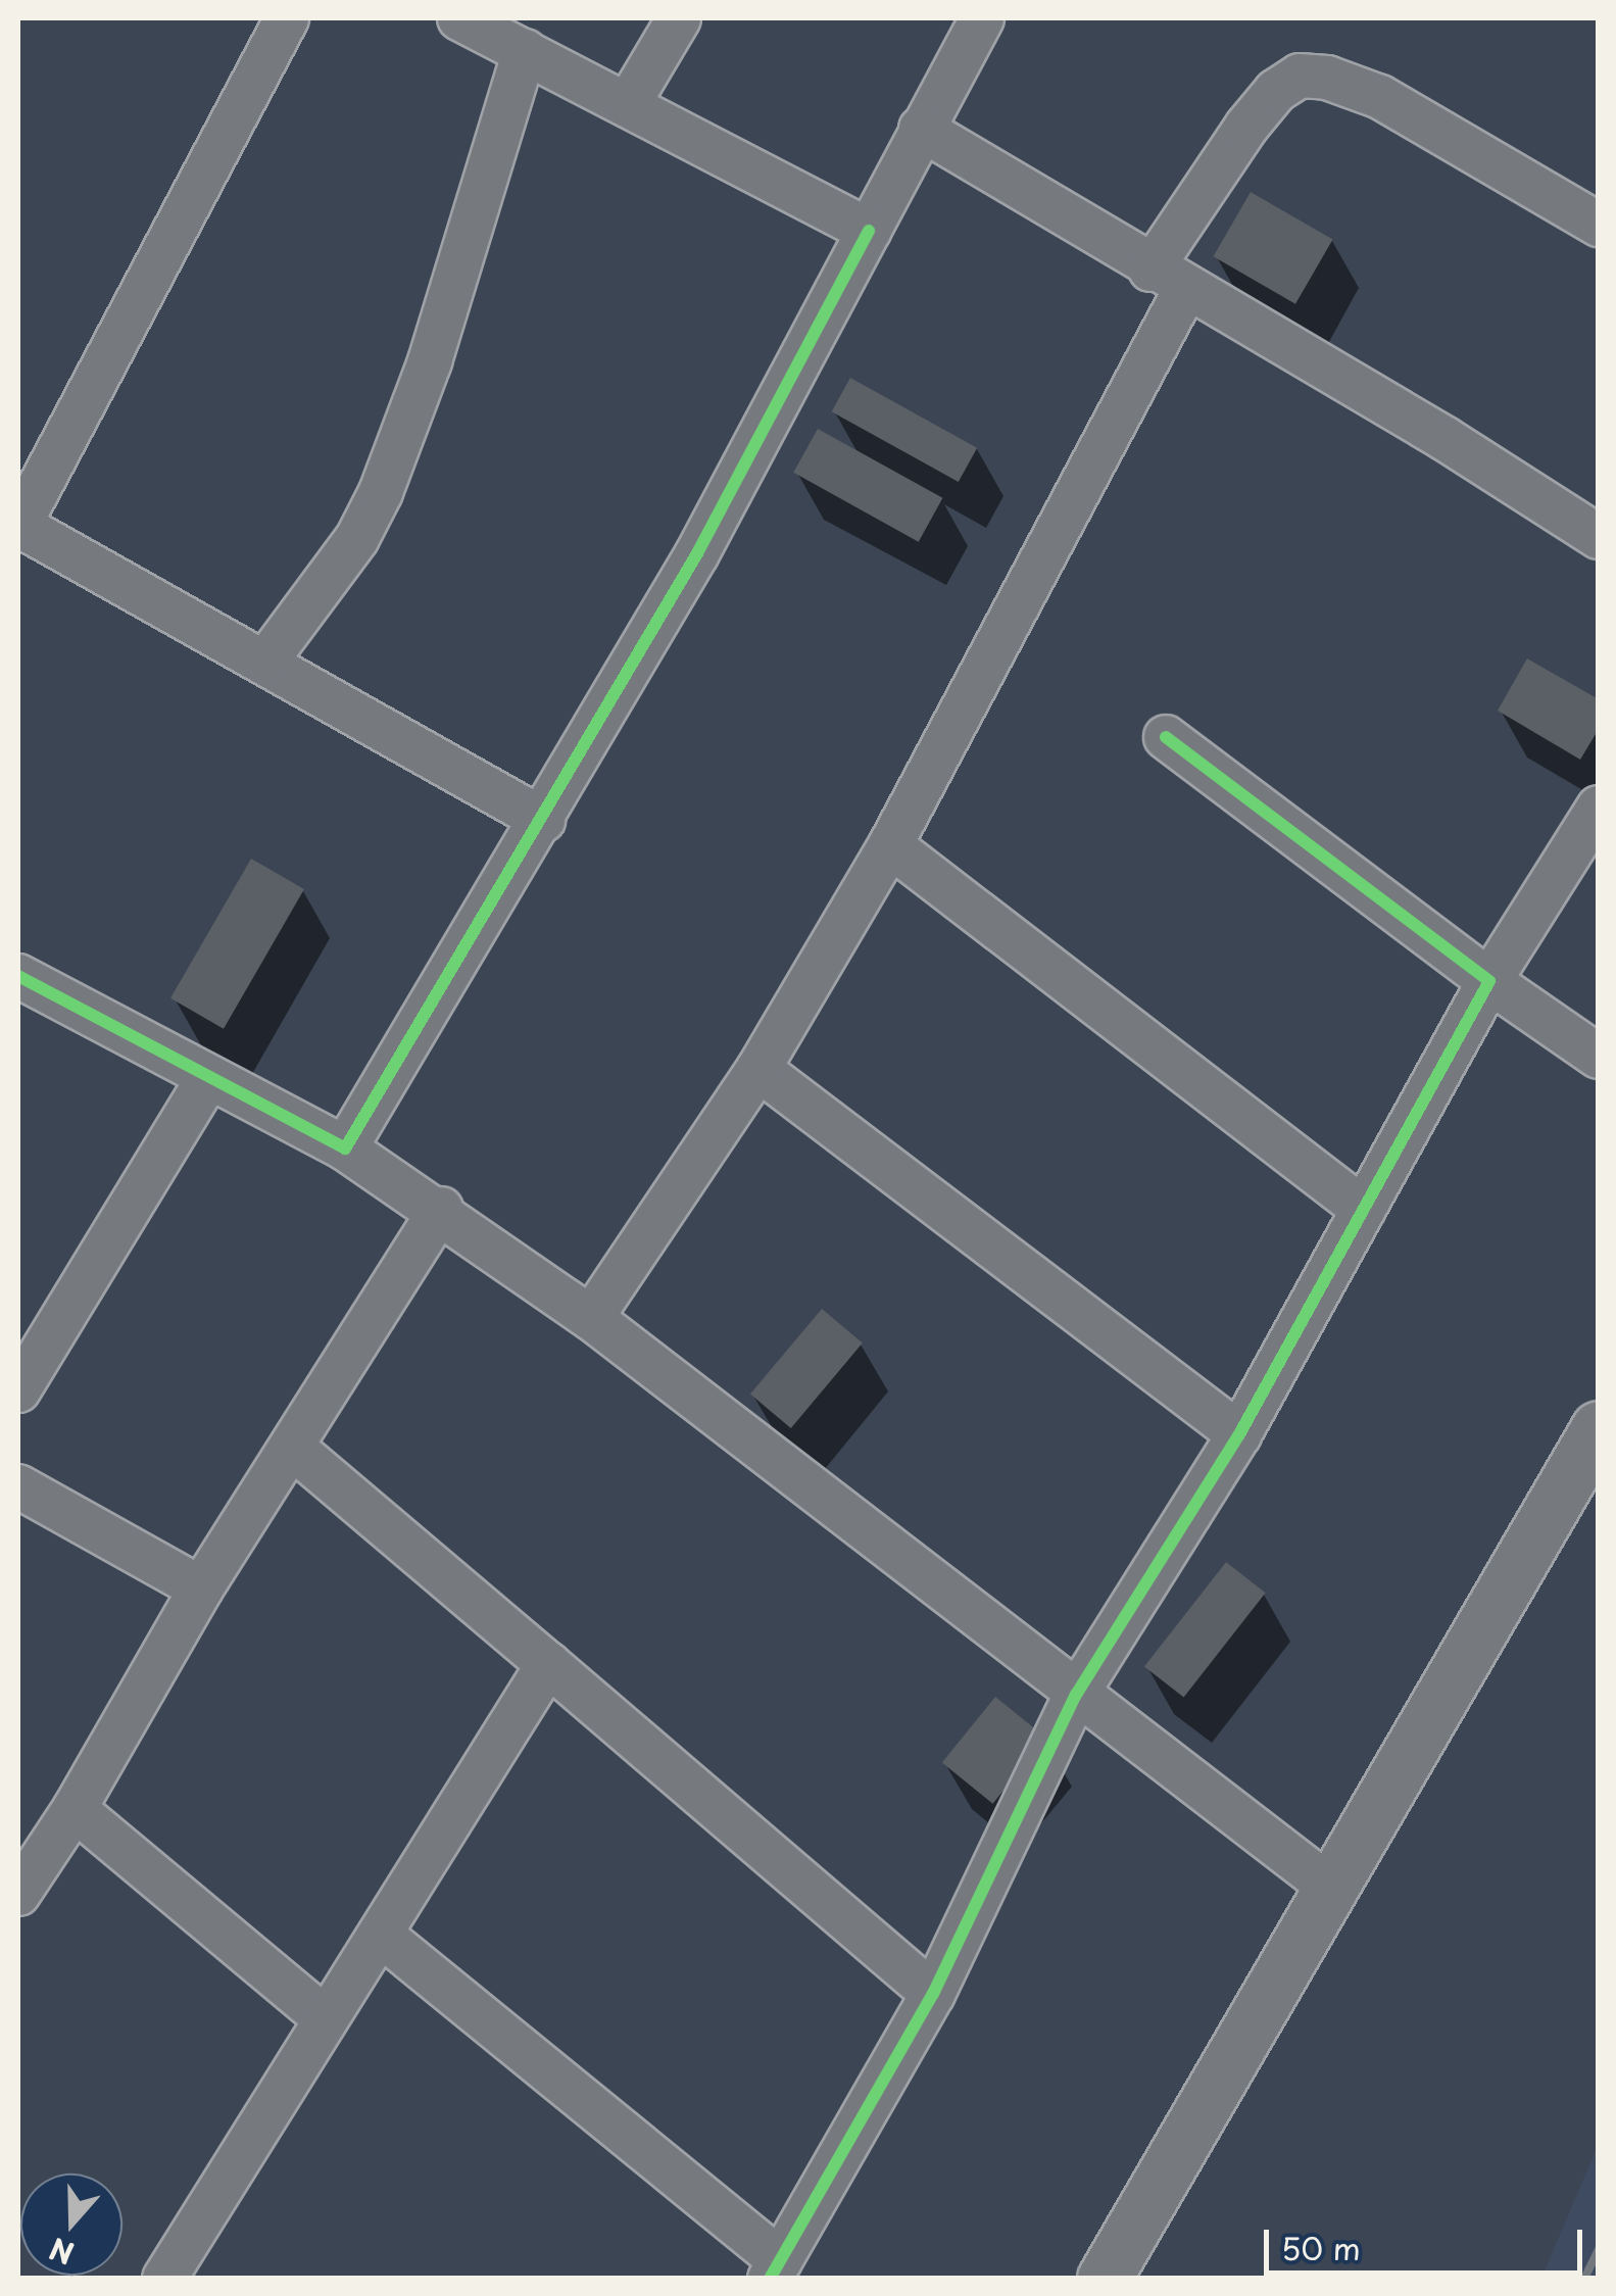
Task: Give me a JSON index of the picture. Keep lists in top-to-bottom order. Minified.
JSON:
{"scale_bar":"50 m","north":"bottom"}
